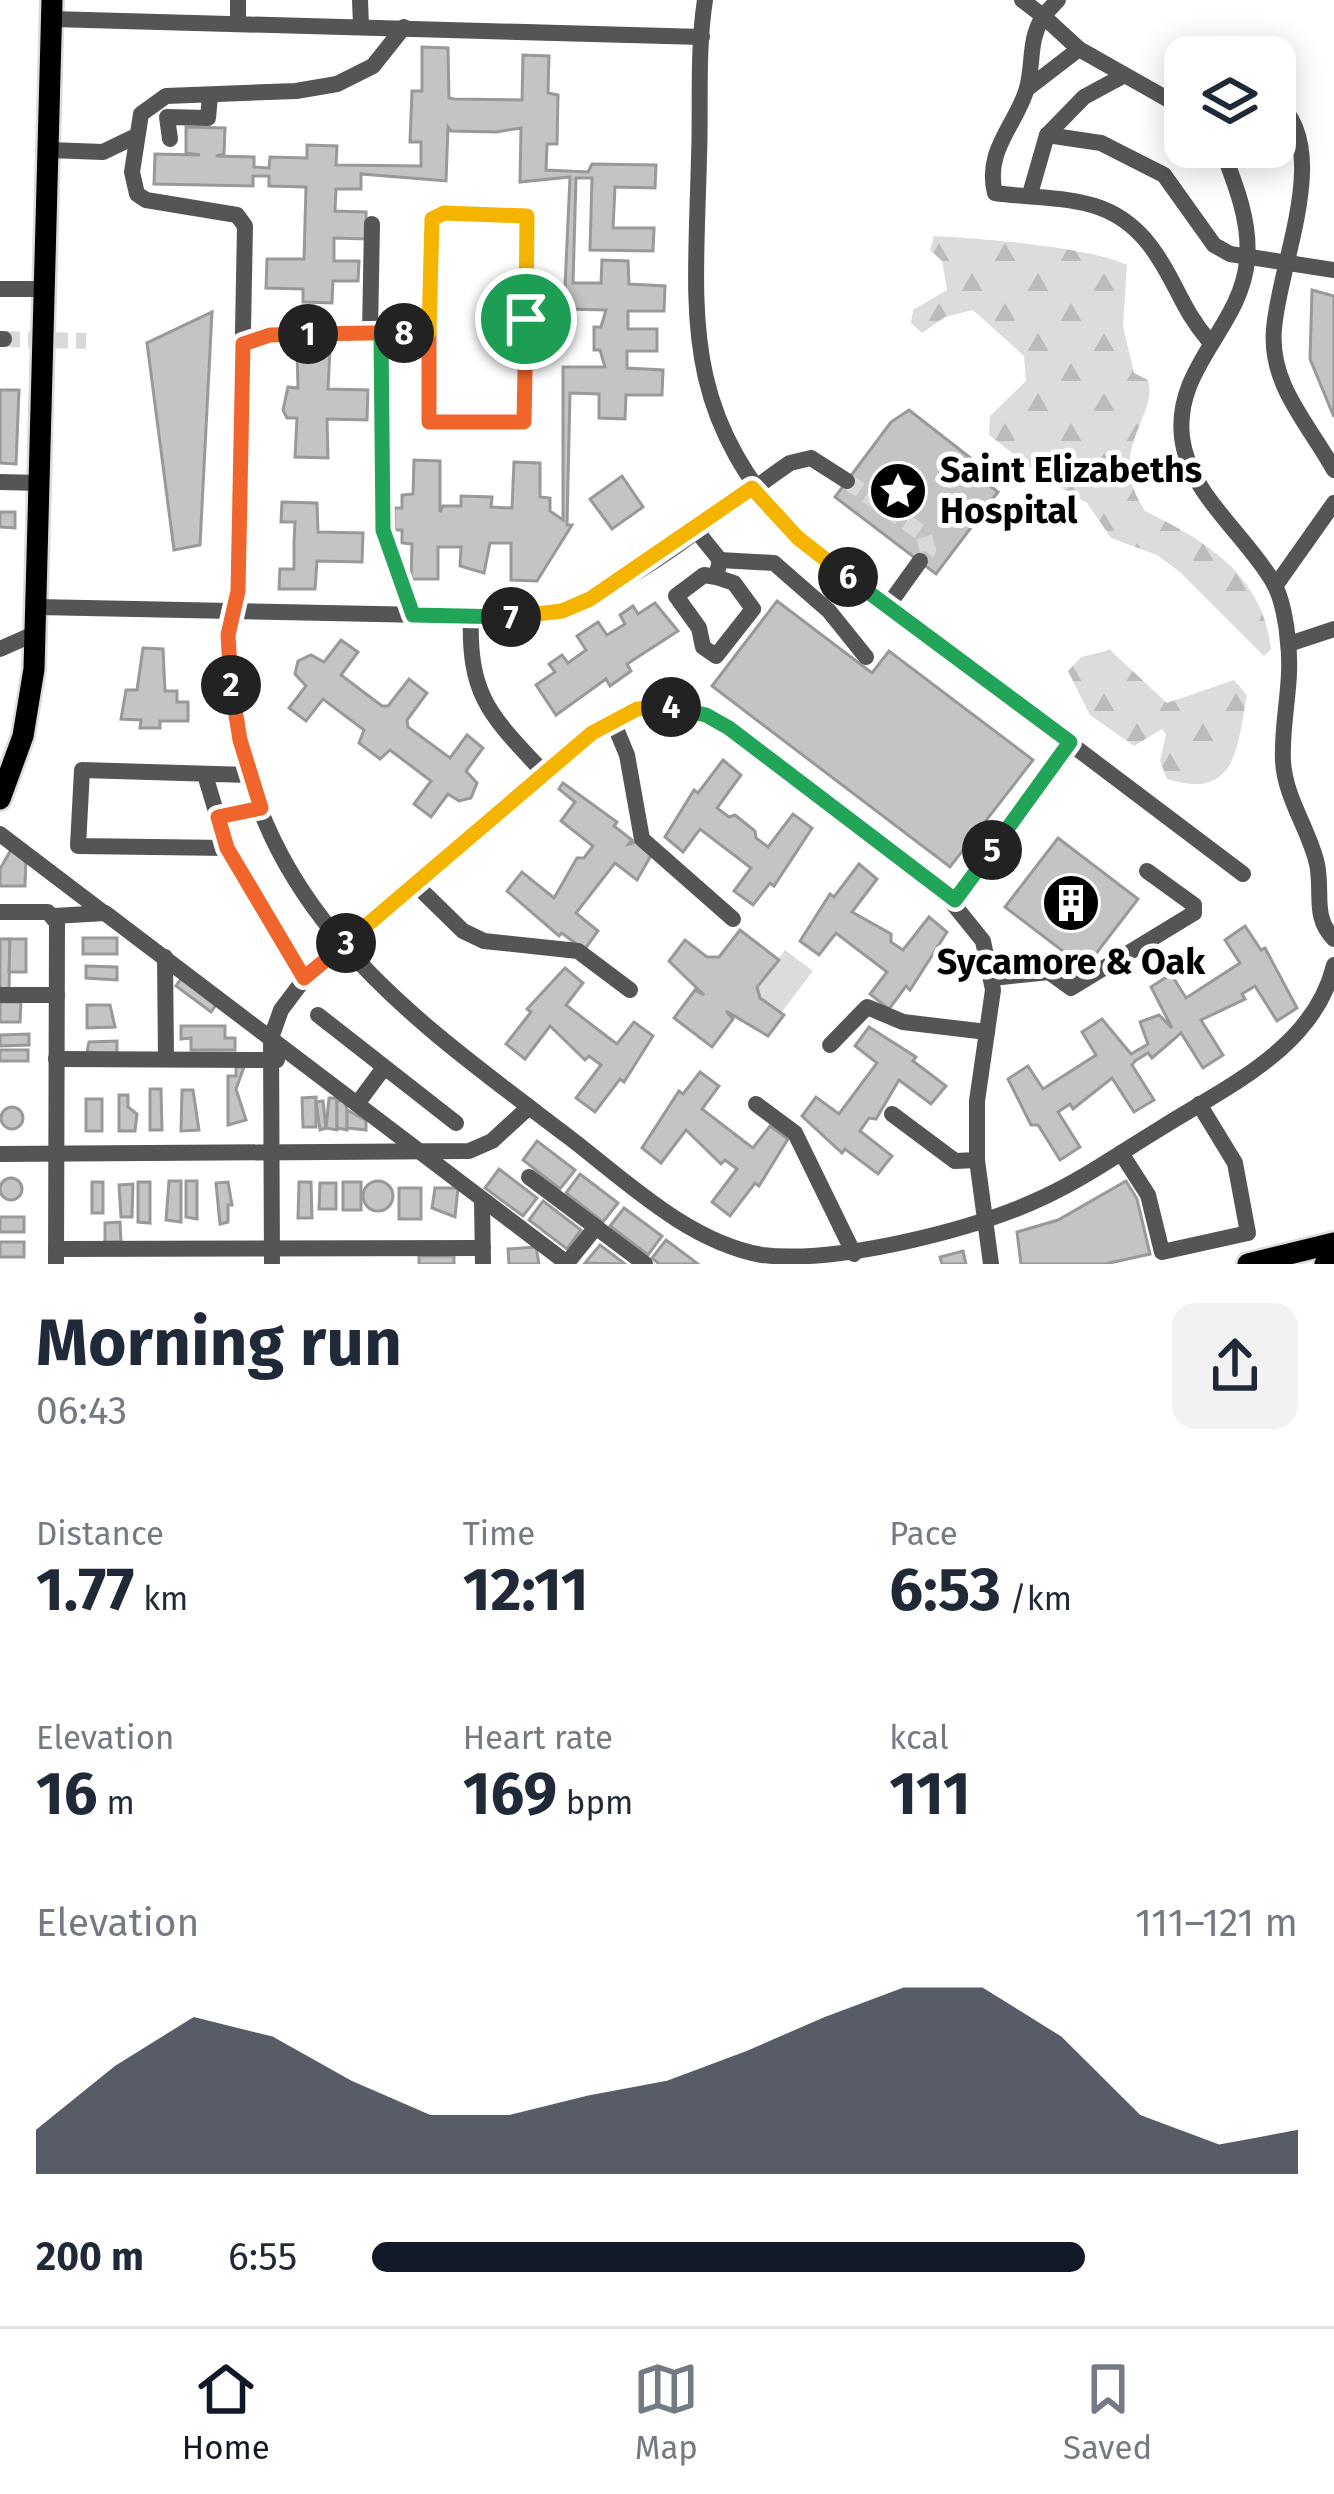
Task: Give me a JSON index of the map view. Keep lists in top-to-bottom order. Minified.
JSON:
{"places":{"place":["Saint Elizabeths Hospital"],"building":["Sycamore & Oak"]},"page":{"pins":["8","1","6","7","2","4","5","3"],"heading":["Morning run","06:43"],"stats":[["Distance","1.77 km"],["Time","12:11"],["Pace","6:53 /km"],["Elevation","16 m"],["Heart rate","169 bpm"],["kcal","111"]],"chart":["Elevation","111–121 m"],"list":[{"name":"200 m","note":"6:55"}],"tabs":["Home","Map","Saved"]}}
